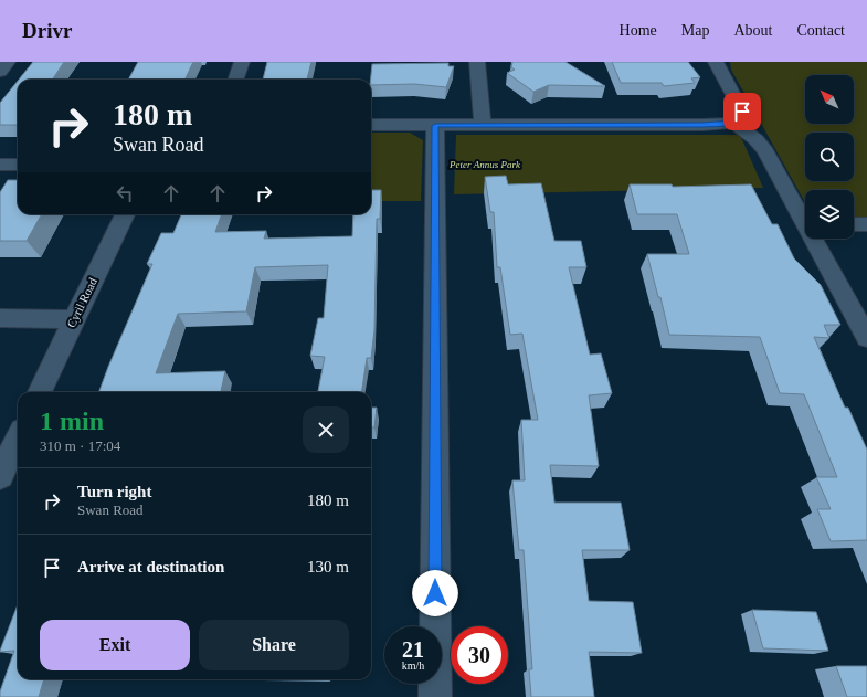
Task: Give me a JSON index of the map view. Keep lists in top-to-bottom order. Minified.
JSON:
{"streets":{"street":["Cyril Road"]},"parks":["Peter Annus Park"],"north":"top left","page":{"header":"Drivr","nav":["Home","Map","About","Contact"],"turn":["180 m","Swan Road"],"heading":["1 min","310 m · 17:04"],"list":[{"name":"Turn right","note":"Swan Road","value":"180 m"},{"name":"Arrive at destination","value":"130 m"}],"buttons":["Exit","Share"],"speed":"21 km/h","limit":"30"}}
